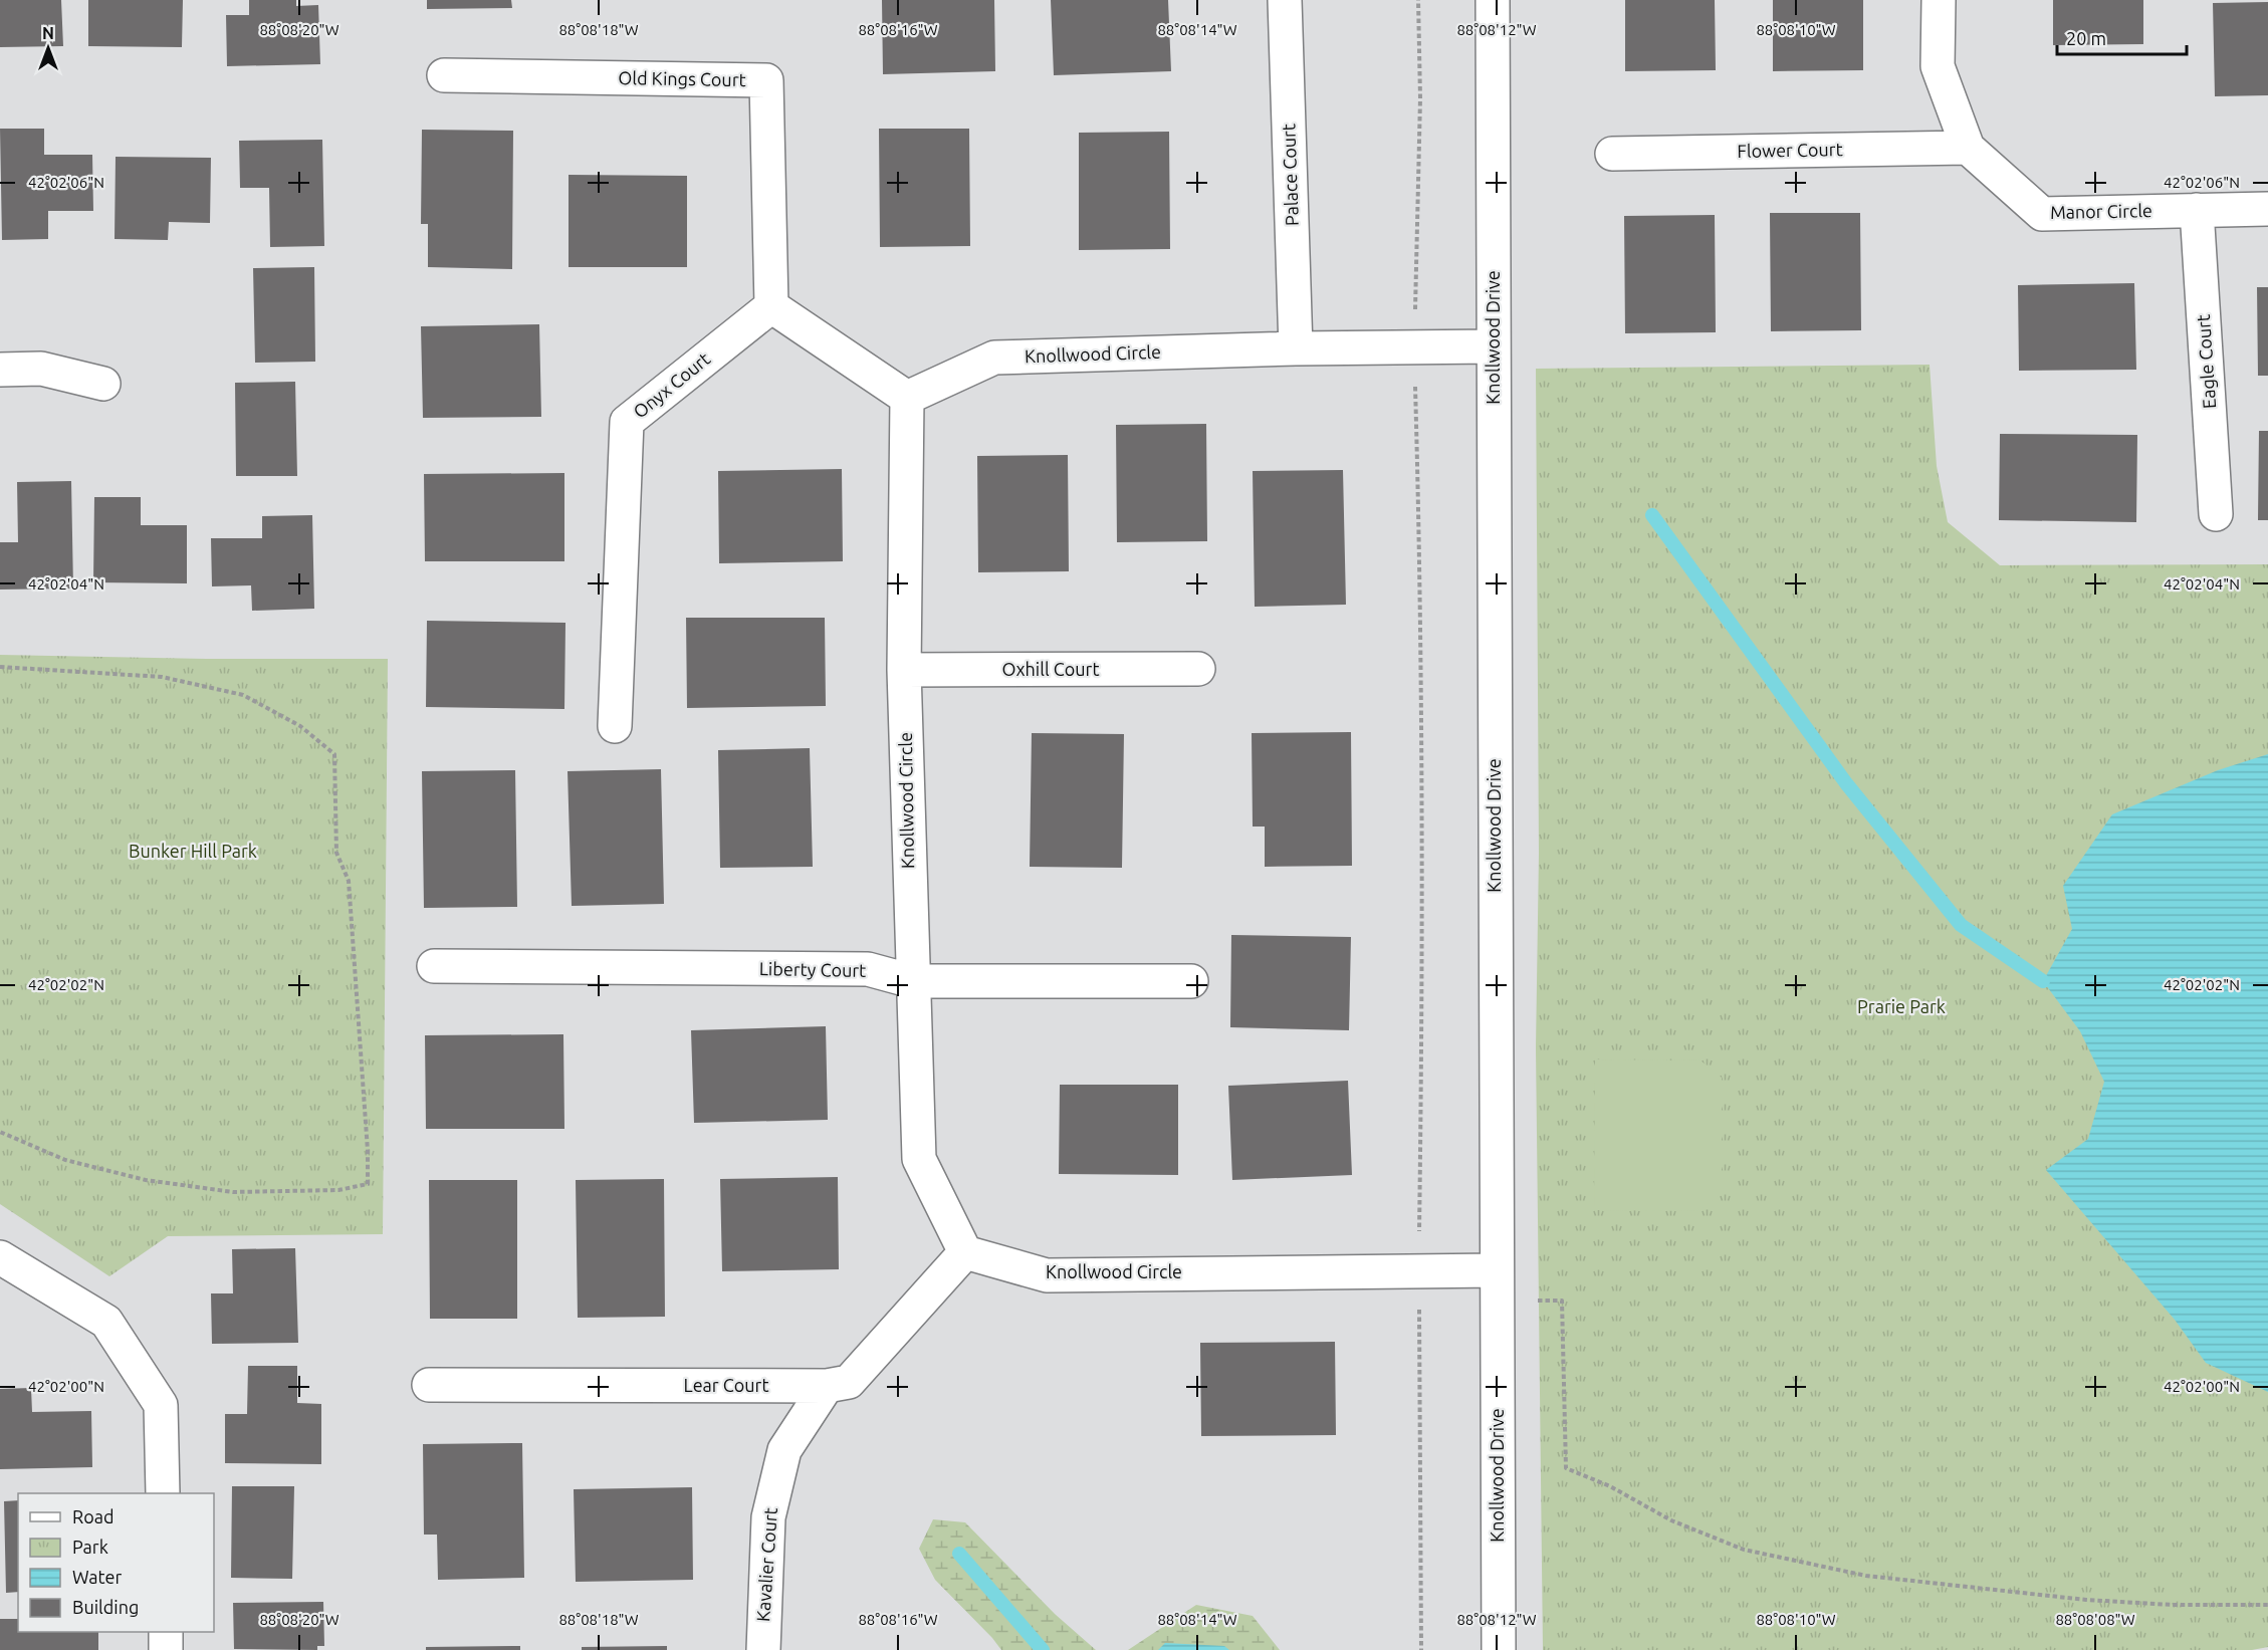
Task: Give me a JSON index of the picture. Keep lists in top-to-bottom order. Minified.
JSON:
{"streets":{"street":["Old Kings Court","Flower Court","Palace Court","Manor Circle","Knollwood Drive","Knollwood Circle","Eagle Court","Onyx Court","Oxhill Court","Liberty Court","Lear Court","Kavalier Court"]},"crossings":[["Old Kings Court","Onyx Court"],["Flower Court","Manor Circle"],["Palace Court","Knollwood Circle"],["Manor Circle","Eagle Court"],["Knollwood Drive","Knollwood Circle"],["Knollwood Circle","Oxhill Court"],["Knollwood Circle","Liberty Court"],["Knollwood Circle","Lear Court"],["Lear Court","Kavalier Court"]],"parks":["Bunker Hill Park","Prarie Park"],"legend":["Road","Park","Water","Building"],"scale_bar":"20 m","north":"top","coordinates":["88°08'20\"W","88°08'18\"W","88°08'16\"W","88°08'14\"W","88°08'12\"W","88°08'10\"W","42°02'06\"N","42°02'04\"N","42°02'02\"N","42°02'00\"N","88°08'08\"W"]}
